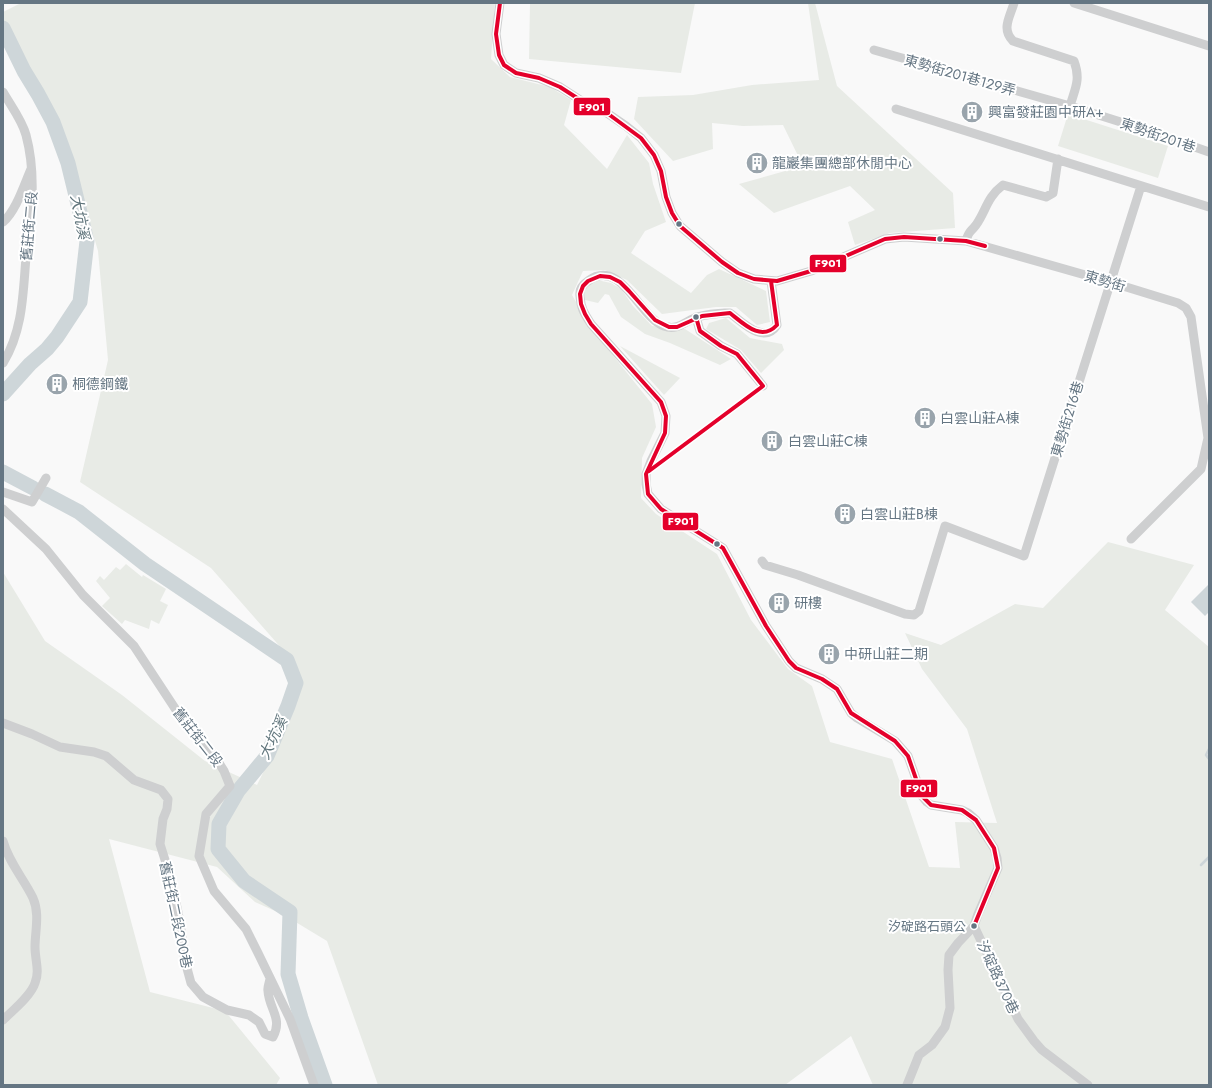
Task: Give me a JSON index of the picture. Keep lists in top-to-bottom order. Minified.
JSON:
{"streets":{"street":["東勢街201巷129弄","東勢街201巷","舊莊街二段","東勢街","東勢街216巷","舊莊街二段200巷","汐碇路370巷"]},"crossings":[["東勢街201巷129弄","東勢街201巷"],["舊莊街二段","舊莊街二段200巷"],["東勢街","東勢街216巷"]],"water":["大坑溪"],"places":{"building":["興富發莊園中研A+","龍巖集團總部休閒中心","桐德鋼鐵","白雲山莊A棟","白雲山莊C棟","白雲山莊B棟","研樓","中研山莊二期"],"other":["汐碇路石頭公"]},"lines":["transit line F901"]}
